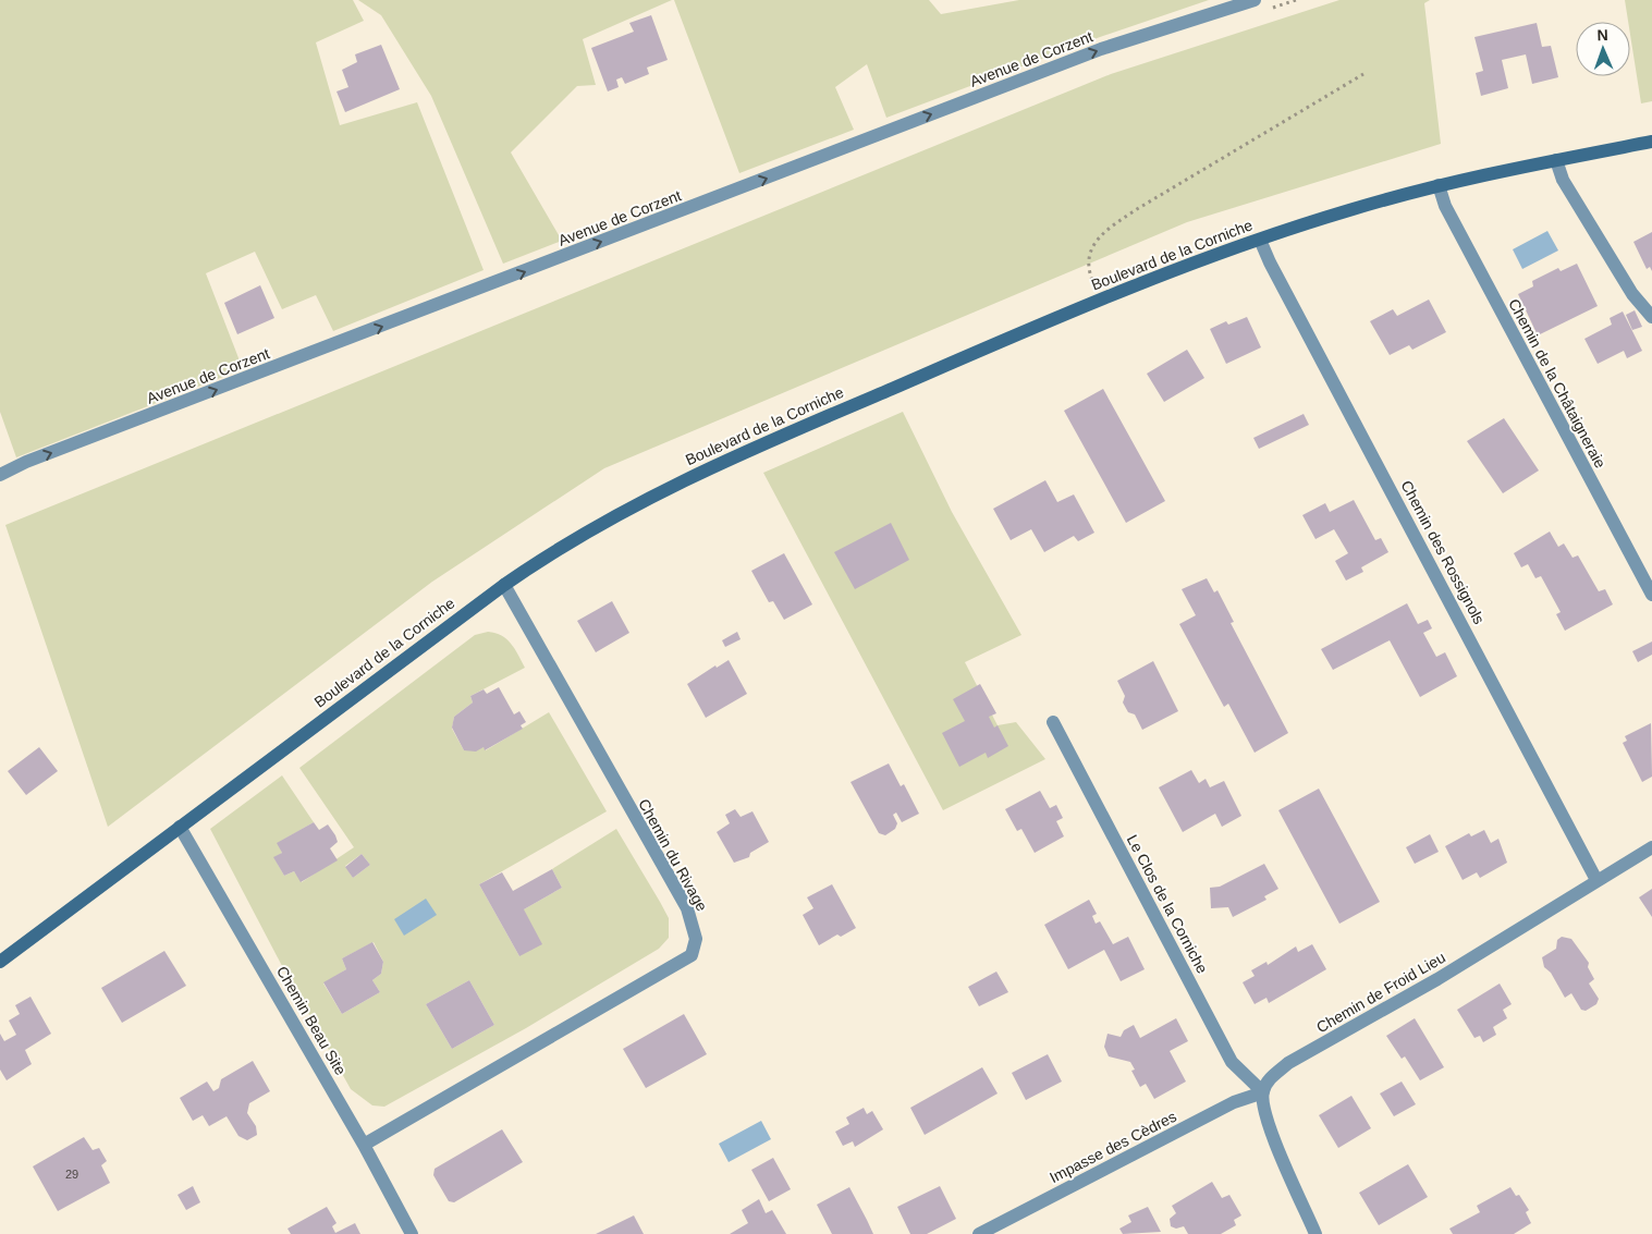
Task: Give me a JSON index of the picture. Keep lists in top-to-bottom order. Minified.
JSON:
{"streets":{"street":["Avenue de Corzent","Boulevard de la Corniche","Chemin de la Châtaigneraie","Chemin des Rossignols","Chemin du Rivage","Le Clos de la Corniche","Chemin de Froid Lieu","Chemin Beau Site","Impasse des Cèdres"]},"crossings":[["Boulevard de la Corniche","Chemin de la Châtaigneraie"],["Boulevard de la Corniche","Chemin des Rossignols"],["Boulevard de la Corniche","Chemin du Rivage"],["Boulevard de la Corniche","Chemin Beau Site"],["Chemin des Rossignols","Chemin de Froid Lieu"],["Chemin du Rivage","Chemin Beau Site"],["Le Clos de la Corniche","Chemin de Froid Lieu"],["Le Clos de la Corniche","Impasse des Cèdres"],["Chemin de Froid Lieu","Impasse des Cèdres"]],"one_way":["Avenue de Corzent"],"house_numbers":["29"],"north":"top"}
